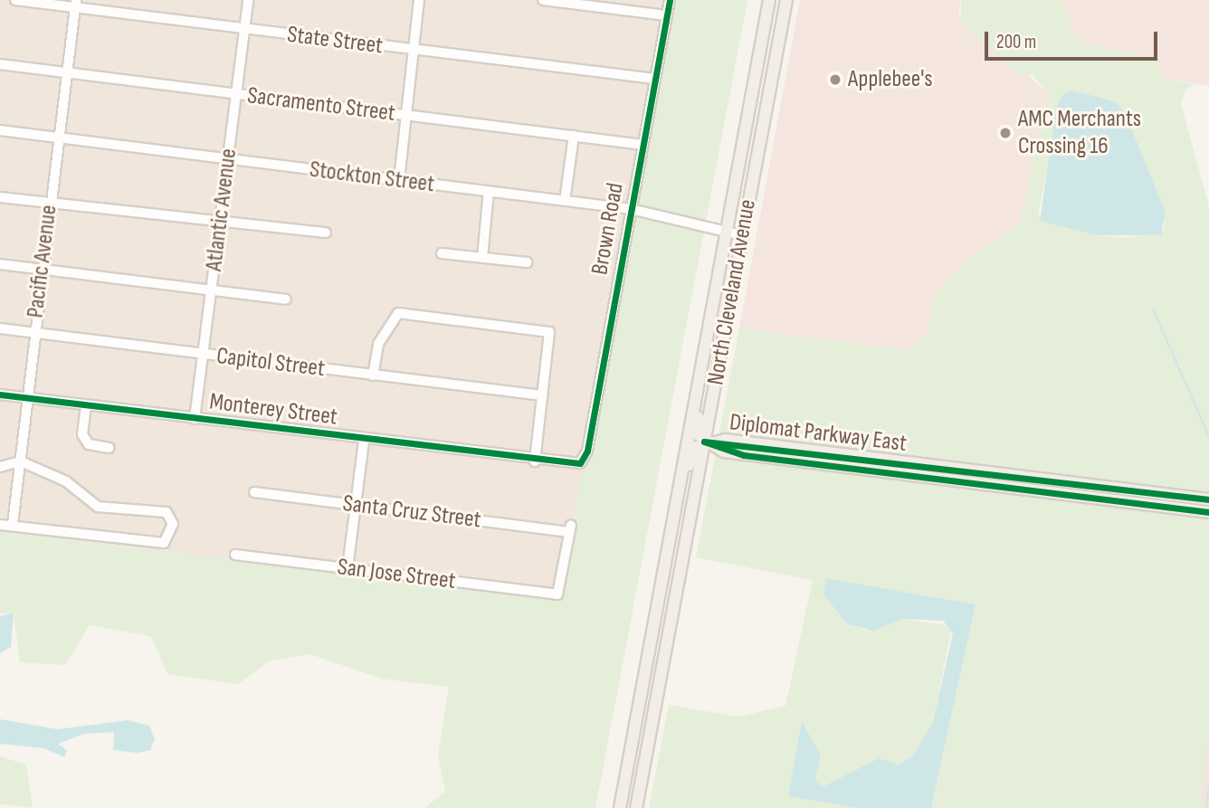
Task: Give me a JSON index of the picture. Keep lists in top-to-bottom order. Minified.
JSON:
{"streets":{"main road":["North Cleveland Avenue","Diplomat Parkway East"],"street":["State Street","Sacramento Street","Stockton Street","Atlantic Avenue","Brown Road","Pacific Avenue","Capitol Street","Monterey Street","Santa Cruz Street","San Jose Street"]},"crossings":[["State Street","Atlantic Avenue"],["State Street","Brown Road"],["State Street","Pacific Avenue"],["Sacramento Street","Atlantic Avenue"],["Sacramento Street","Brown Road"],["Sacramento Street","Pacific Avenue"],["Stockton Street","Atlantic Avenue"],["Stockton Street","Brown Road"],["Stockton Street","Pacific Avenue"],["Stockton Street","North Cleveland Avenue"],["Atlantic Avenue","Capitol Street"],["Atlantic Avenue","Monterey Street"],["Brown Road","Monterey Street"],["Pacific Avenue","Capitol Street"],["Pacific Avenue","Monterey Street"],["North Cleveland Avenue","Diplomat Parkway East"],["Santa Cruz Street","San Jose Street"]],"places":["Applebee's","AMC Merchants Crossing 16"],"scale_bar":"200 m"}
